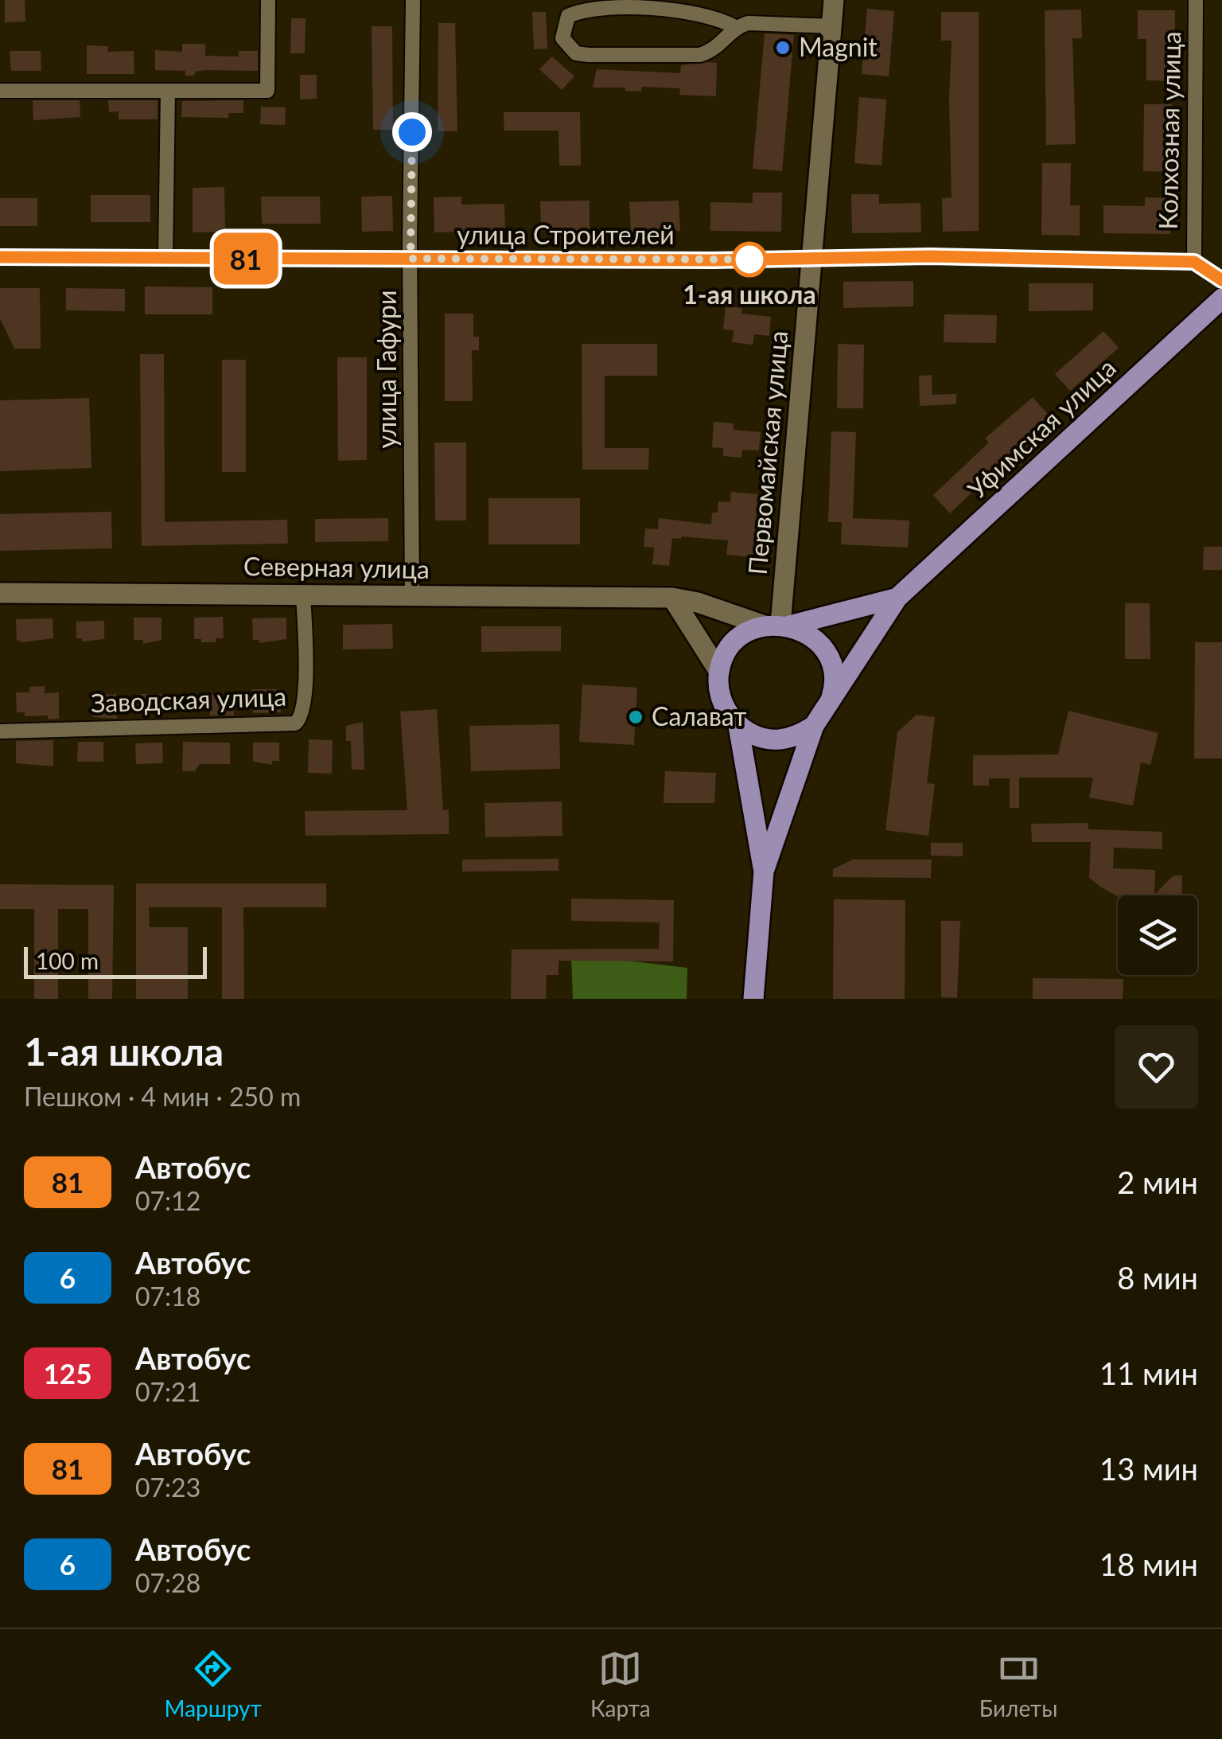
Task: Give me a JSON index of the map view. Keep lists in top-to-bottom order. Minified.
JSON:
{"streets":{"main road":["Уфимская улица"],"street":["Колхозная улица","улица Строителей","улица Гафури","Первомайская улица","Северная улица","Заводская улица"]},"crossings":[["Колхозная улица","улица Строителей"],["улица Строителей","улица Гафури"],["улица Строителей","Первомайская улица"],["улица Гафури","Северная улица"],["Первомайская улица","Северная улица"],["Северная улица","Заводская улица"]],"places":["Magnit","1-ая школа","Салават"],"lines":["bus line 81"],"scale_bar":"100 m","page":{"on_map":"81","scale":"100 m","heading":["1-ая школа","Пешком · 4 мин · 250 m"],"list":[{"mark":"81","name":"Автобус","note":"07:12","value":"2 мин"},{"mark":"6","name":"Автобус","note":"07:18","value":"8 мин"},{"mark":"125","name":"Автобус","note":"07:21","value":"11 мин"},{"mark":"81","name":"Автобус","note":"07:23","value":"13 мин"},{"mark":"6","name":"Автобус","note":"07:28","value":"18 мин"}],"tabs":["Маршрут","Карта","Билеты"]}}
